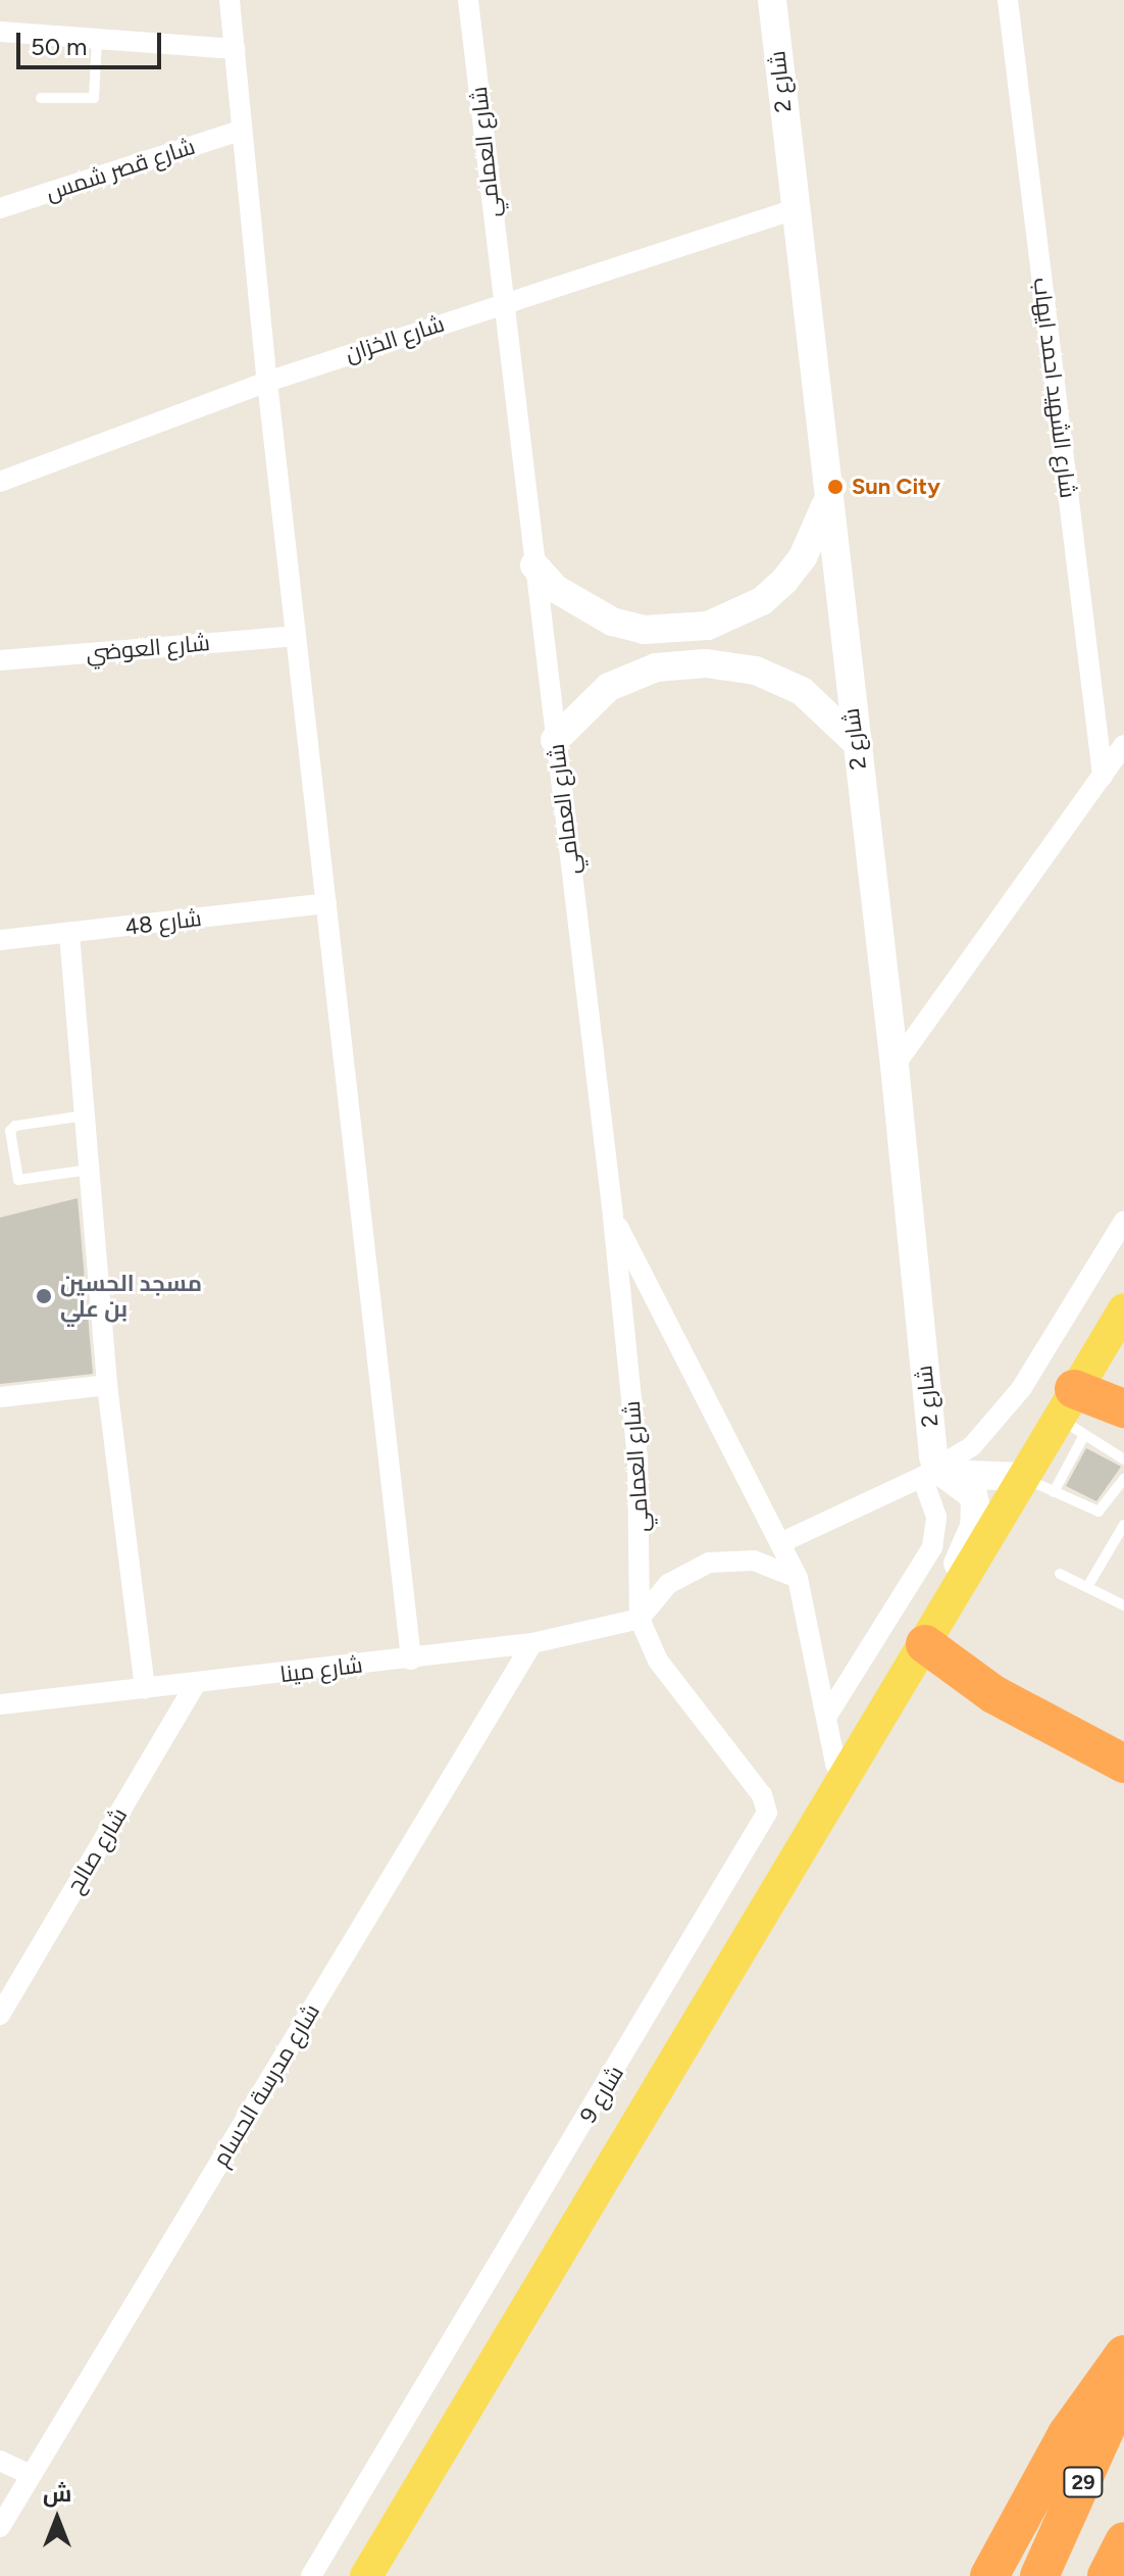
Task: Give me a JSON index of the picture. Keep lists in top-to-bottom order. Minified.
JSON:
{"streets":{"highway":["29"],"street":["شارع 2","شارع العمامي","شارع قصر شمس","شارع الخزان","شارع الشهيد احمد ايهاب","شارع العوضي","شارع 48","شارع مينا","شارع صالح","شارع مدرسة الحسام","شارع 9"]},"crossings":[["شارع 2","شارع الخزان"],["شارع العمامي","شارع الخزان"],["شارع العمامي","شارع مينا"],["شارع العمامي","شارع 9"],["شارع مينا","شارع صالح"],["شارع مينا","شارع مدرسة الحسام"],["شارع مينا","شارع 9"]],"places":["Sun City","مسجد الحسين بن علي"],"scale_bar":"50 m","north":"top"}
